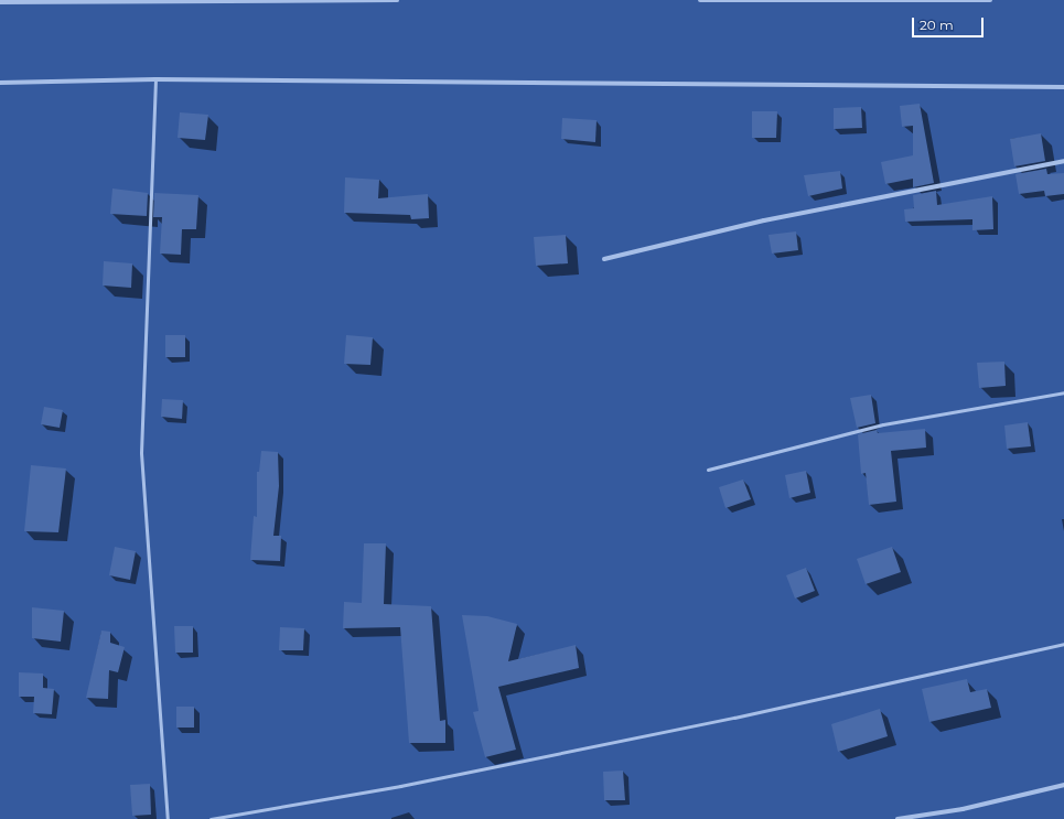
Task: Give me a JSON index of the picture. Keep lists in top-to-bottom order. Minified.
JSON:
{"scale_bar":"20 m"}
